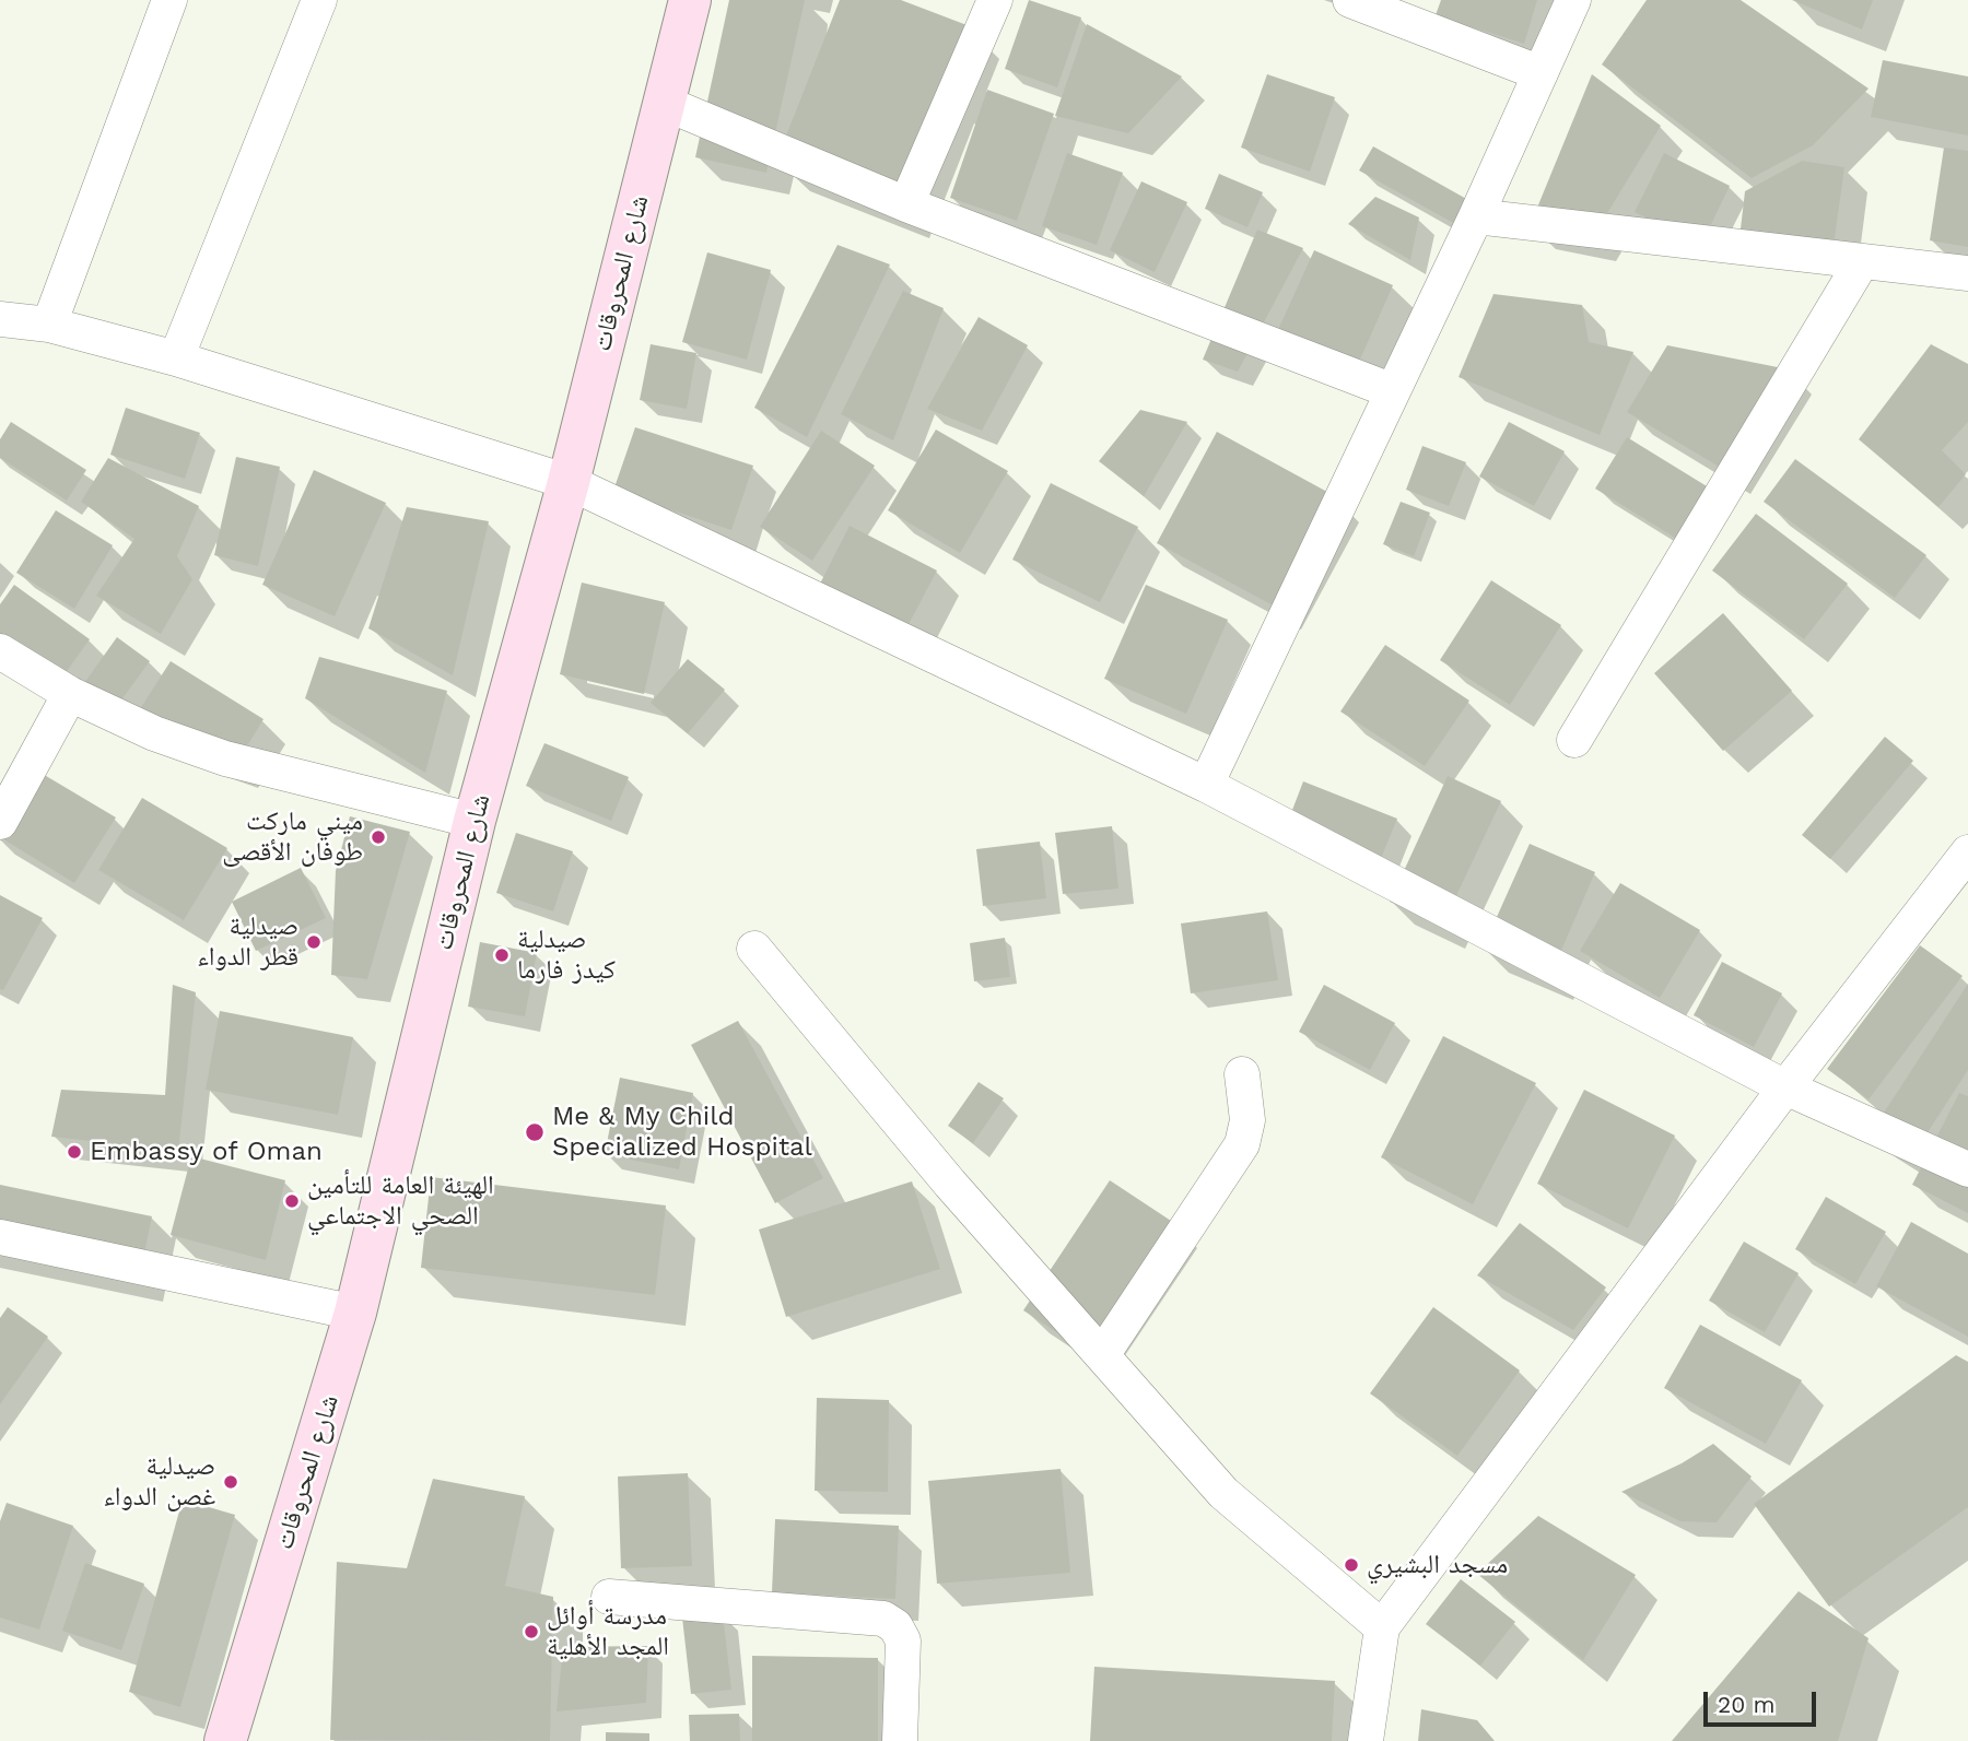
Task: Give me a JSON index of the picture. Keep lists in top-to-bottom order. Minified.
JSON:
{"streets":{"street":["شارع المحروقات"]},"places":["ميني ماركت طوفان الأقصى","صيدلية قطر الدواء","صيدلية كيدز فارما","Me & My Child Specialized Hospital","Embassy of Oman","الهيئة العامة للتأمين الصحي الاجتماعي","صيدلية غصن الدواء","مسجد البشيري","مدرسة أوائل المجد الأهلية"],"scale_bar":"20 m"}
